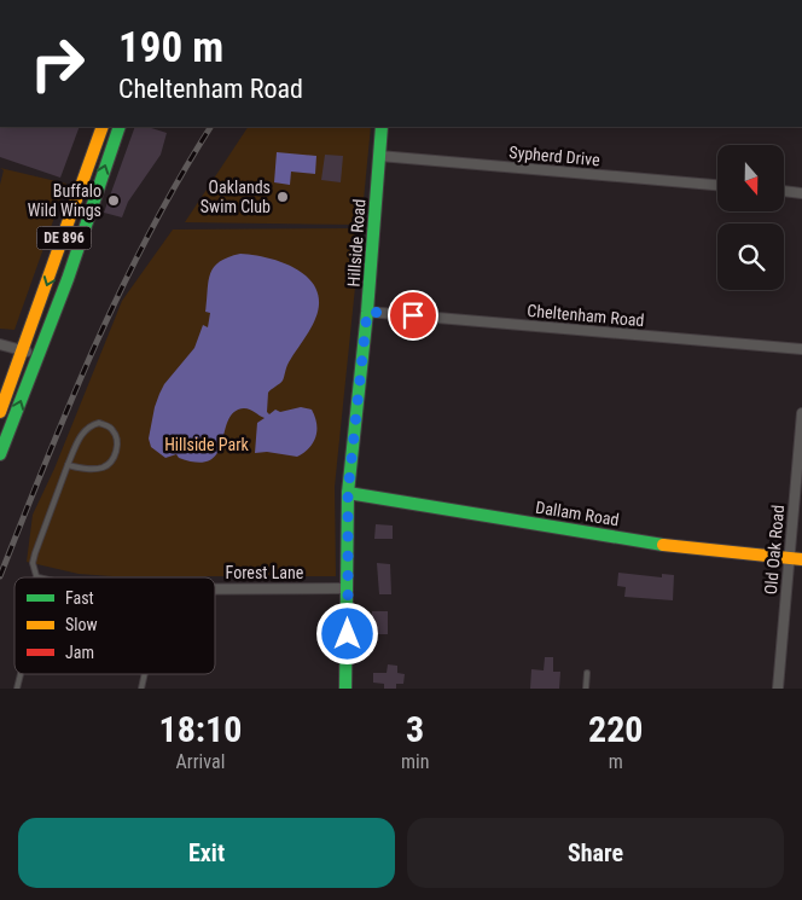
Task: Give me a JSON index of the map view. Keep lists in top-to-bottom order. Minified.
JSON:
{"streets":{"street":["Sypherd Drive","DE 896","Hillside Road","Cheltenham Road","Dallam Road","Old Oak Road","Forest Lane"]},"crossings":[["Sypherd Drive","Hillside Road"],["Hillside Road","Cheltenham Road"],["Hillside Road","Dallam Road"],["Hillside Road","Forest Lane"],["Dallam Road","Old Oak Road"]],"parks":["Hillside Park"],"places":["Oaklands Swim Club","Buffalo Wild Wings"],"legend":["Fast","Slow","Jam"],"north":"bottom","page":{"turn":["190 m","Cheltenham Road"],"eta":["18:10","Arrival","3","min","220","m"],"buttons":["Exit","Share"]}}
